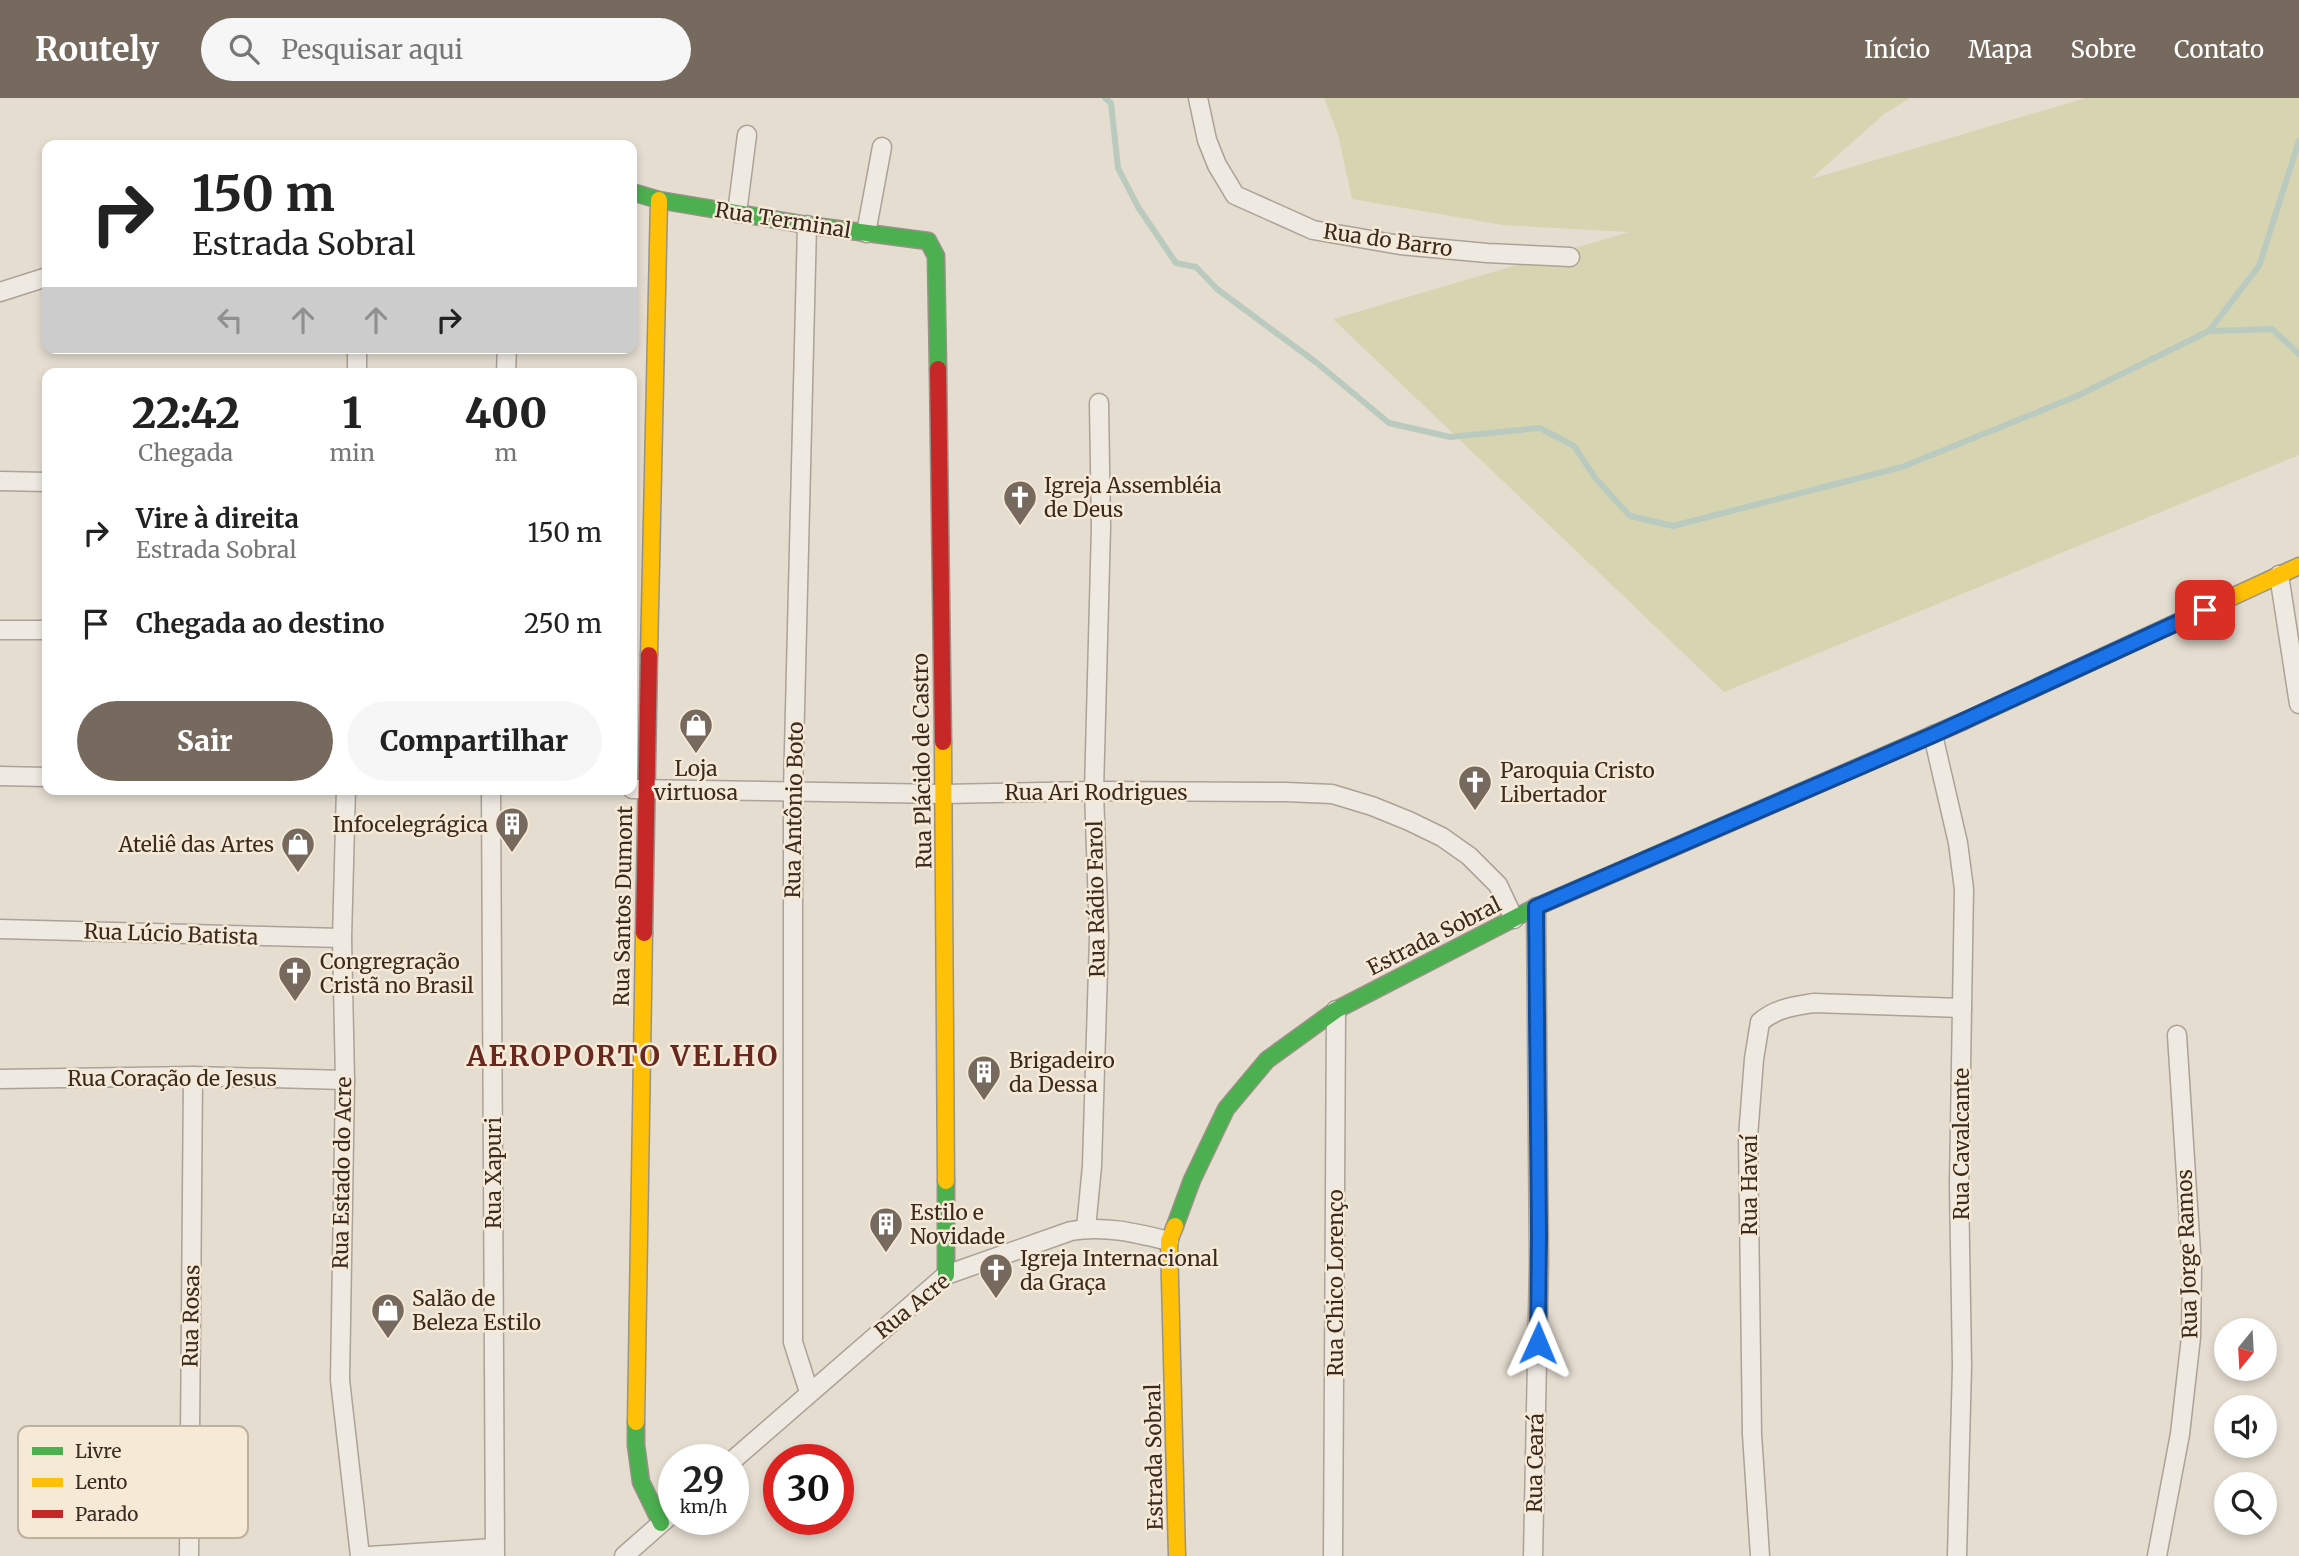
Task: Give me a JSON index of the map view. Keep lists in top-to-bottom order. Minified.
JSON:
{"streets":{"street":["Rua Terminal","Rua do Barro","Rua Plácido de Castro","Rua Ari Rodrigues","Rua Antônio Boto","Rua Rádio Farol","Rua Santos Dumont","Rua Lúcio Batista","Estrada Sobral","Rua Coração de Jesus","Rua Cavalcante","Rua Estado do Acre","Rua Xapuri","Rua Havaí","Rua Jorge Ramos","Rua Chico Lorenço","Rua Acre","Rua Rosas","Rua Ceará"]},"crossings":[["Rua Terminal","Rua Plácido de Castro"],["Rua Terminal","Rua Antônio Boto"],["Rua Terminal","Rua Santos Dumont"],["Rua Plácido de Castro","Rua Ari Rodrigues"],["Rua Plácido de Castro","Rua Acre"],["Rua Ari Rodrigues","Rua Antônio Boto"],["Rua Ari Rodrigues","Rua Rádio Farol"],["Rua Ari Rodrigues","Rua Santos Dumont"],["Rua Ari Rodrigues","Estrada Sobral"],["Rua Antônio Boto","Rua Acre"],["Rua Rádio Farol","Rua Acre"],["Rua Lúcio Batista","Rua Estado do Acre"],["Estrada Sobral","Rua Cavalcante"],["Estrada Sobral","Rua Chico Lorenço"],["Estrada Sobral","Rua Acre"],["Estrada Sobral","Rua Ceará"],["Rua Coração de Jesus","Rua Estado do Acre"],["Rua Coração de Jesus","Rua Rosas"],["Rua Cavalcante","Rua Havaí"]],"districts":["AEROPORTO VELHO"],"places":{"church":["Igreja Assembléia de Deus","Paroquia Cristo Libertador","Congregração Cristã no Brasil","Igreja Internacional da Graça"],"shop":["Loja virtuosa","Ateliê das Artes","Salão de Beleza Estilo"],"building":["Infocelegrágica","Brigadeiro da Dessa","Estilo e Novidade"]},"legend":["Livre","Lento","Parado"],"north":"bottom","page":{"header":"Routely","search":"Pesquisar aqui","nav":["Início","Mapa","Sobre","Contato"],"turn":["150 m","Estrada Sobral"],"eta":["22:42","Chegada","1","min","400","m"],"list":[{"name":"Vire à direita","note":"Estrada Sobral","value":"150 m"},{"name":"Chegada ao destino","value":"250 m"}],"buttons":["Sair","Compartilhar"],"speed":"29 km/h","limit":"30"}}
